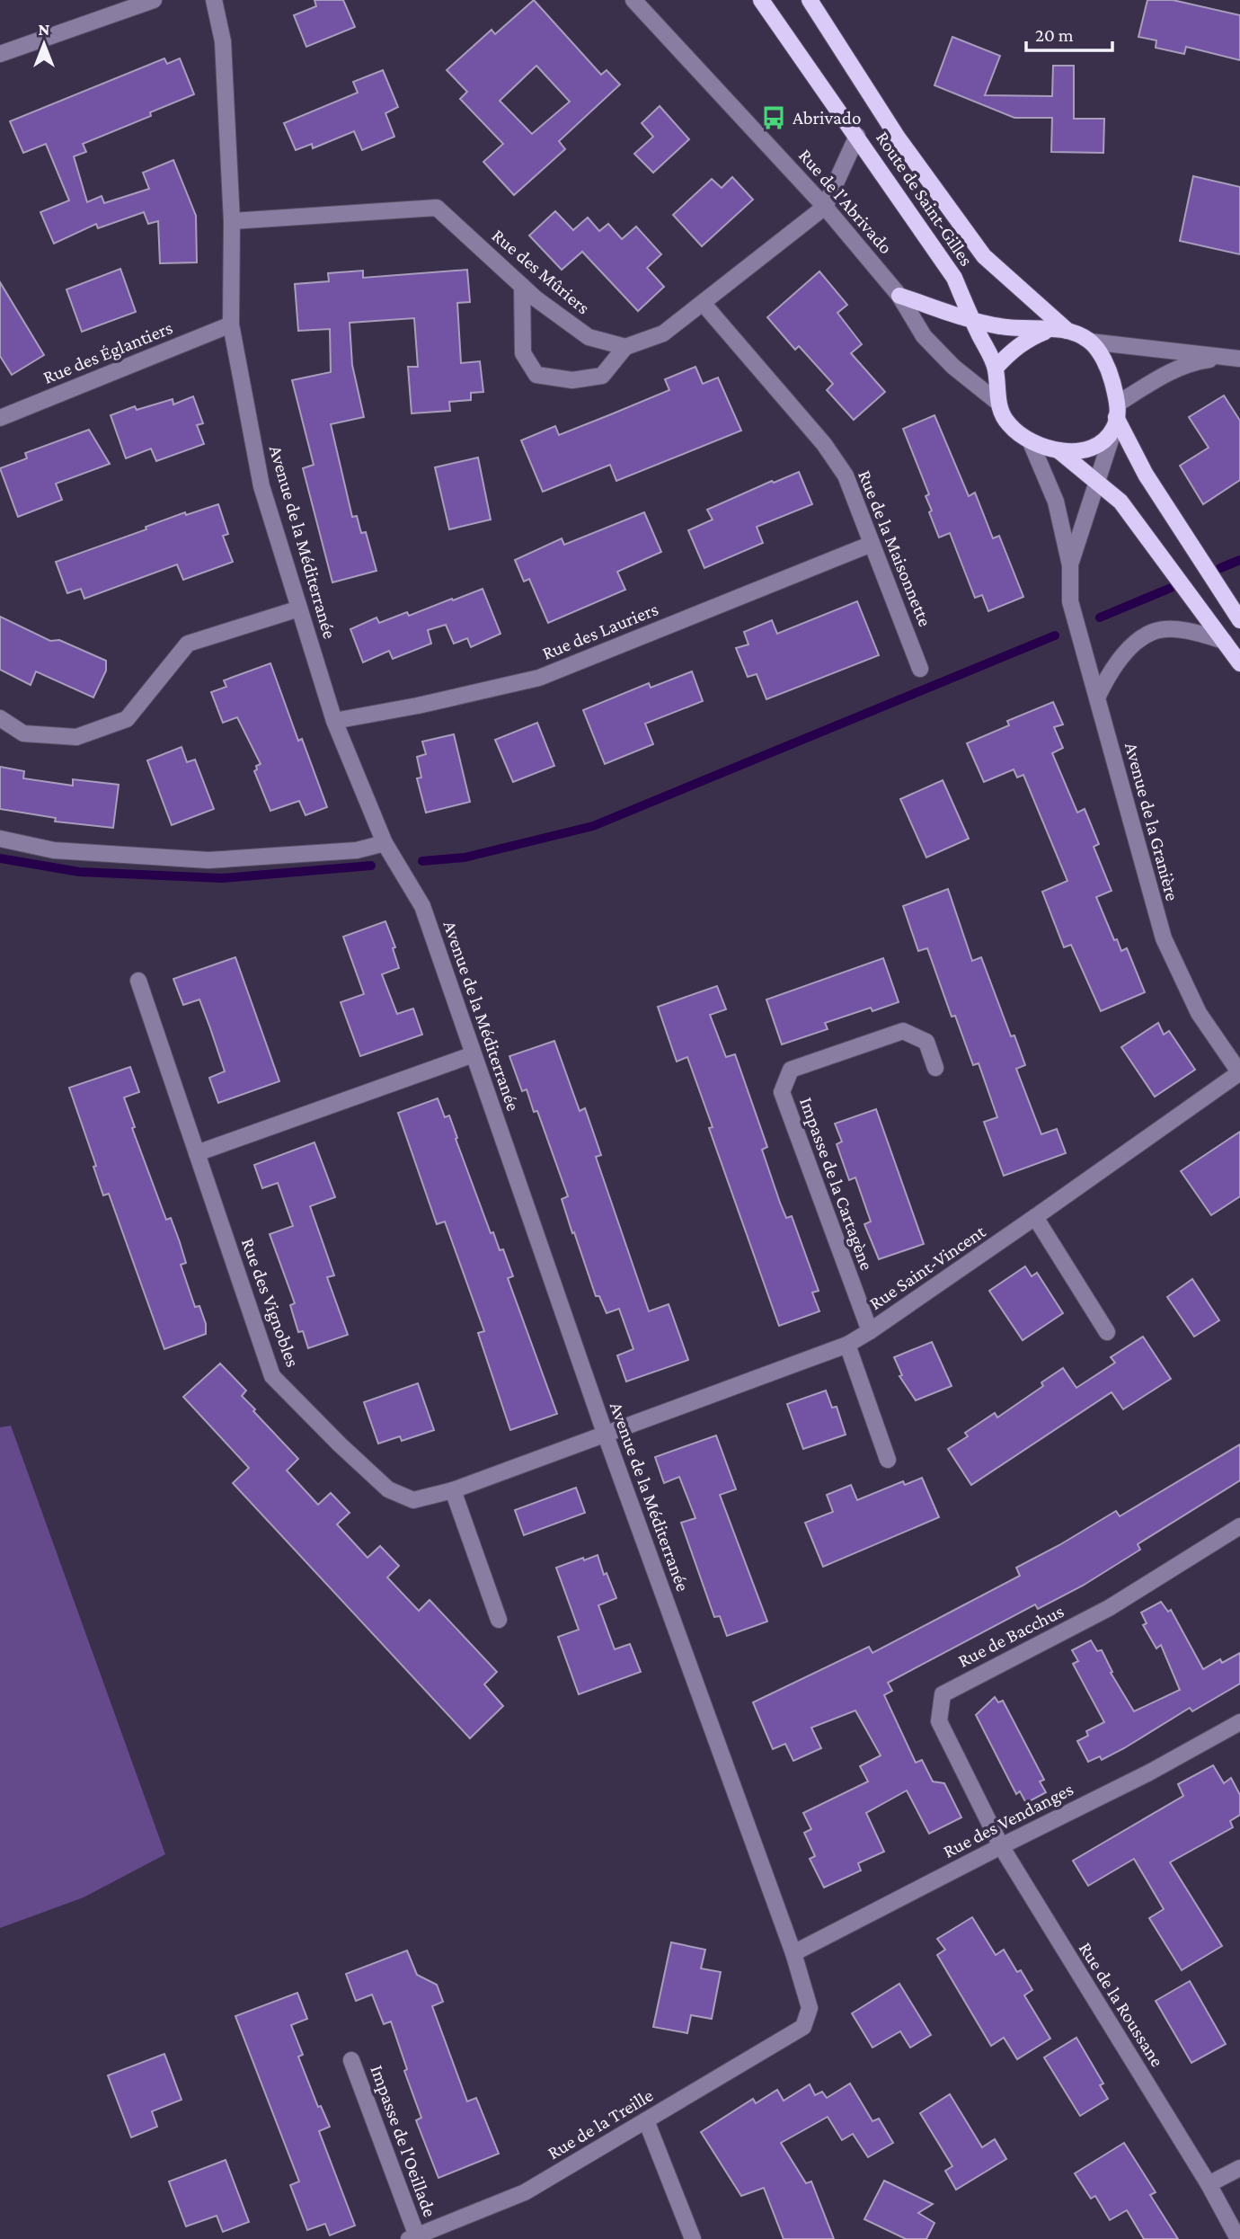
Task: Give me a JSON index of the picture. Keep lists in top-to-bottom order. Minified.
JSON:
{"streets":{"main road":["Route de Saint-Gilles"],"street":["Rue de l'Abrivado","Rue des Mûriers","Rue des Églantiers","Avenue de la Méditerranée","Rue de la Maisonnette","Rue des Lauriers","Avenue de la Granière","Impasse de la Cartagène","Rue Saint-Vincent","Rue des Vignobles","Rue de Bacchus","Rue des Vendanges","Rue de la Roussane","Rue de la Treille","Impasse de l'Oeillade"]},"crossings":[["Route de Saint-Gilles","Rue de l'Abrivado"],["Route de Saint-Gilles","Avenue de la Granière"],["Rue de l'Abrivado","Avenue de la Granière"],["Rue des Mûriers","Avenue de la Méditerranée"],["Rue des Églantiers","Avenue de la Méditerranée"],["Avenue de la Méditerranée","Rue des Lauriers"],["Avenue de la Méditerranée","Rue Saint-Vincent"],["Avenue de la Méditerranée","Rue des Vignobles"],["Avenue de la Méditerranée","Rue des Vendanges"],["Avenue de la Méditerranée","Rue de la Treille"],["Rue de la Maisonnette","Rue des Lauriers"],["Avenue de la Granière","Rue Saint-Vincent"],["Impasse de la Cartagène","Rue Saint-Vincent"],["Rue Saint-Vincent","Rue des Vignobles"],["Rue de Bacchus","Rue des Vendanges"],["Rue de Bacchus","Rue de la Roussane"],["Rue des Vendanges","Rue de la Roussane"],["Rue de la Treille","Impasse de l'Oeillade"]],"places":{"bus stop":["Abrivado"]},"scale_bar":"20 m","north":"top"}
